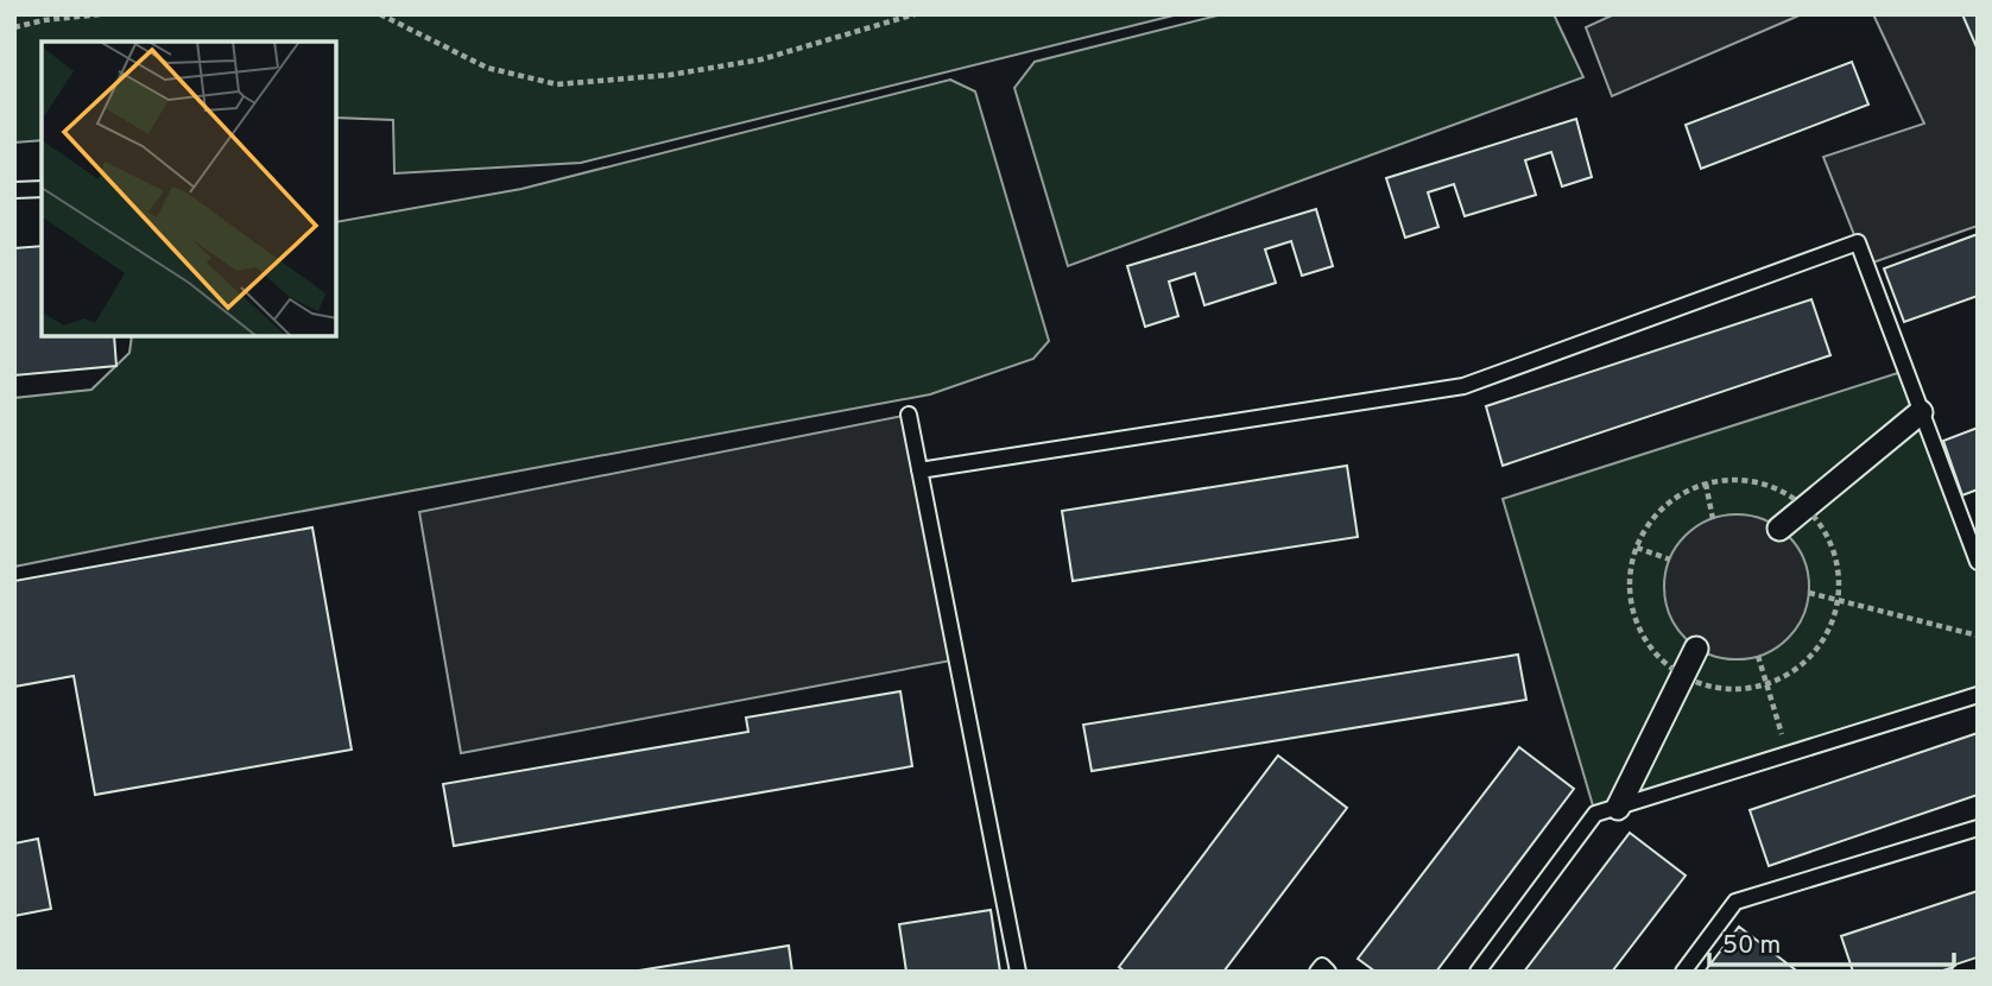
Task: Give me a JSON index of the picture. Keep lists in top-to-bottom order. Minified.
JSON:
{"scale_bar":"50 m"}
